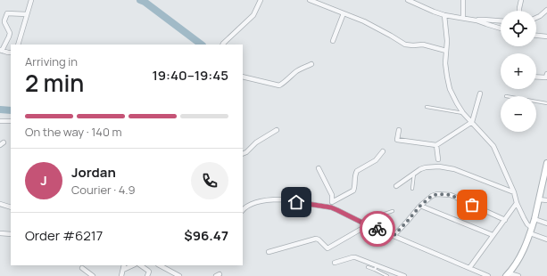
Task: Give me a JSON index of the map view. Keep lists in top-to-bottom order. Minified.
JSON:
{"page":{"map_buttons":["+","−"],"heading":["2 min","Arriving in","19:40–19:45"],"panel":["Jordan","Courier · 4.9","Order #6217","$96.47"],"bar":"On the way · 140 m","round":"J"}}
